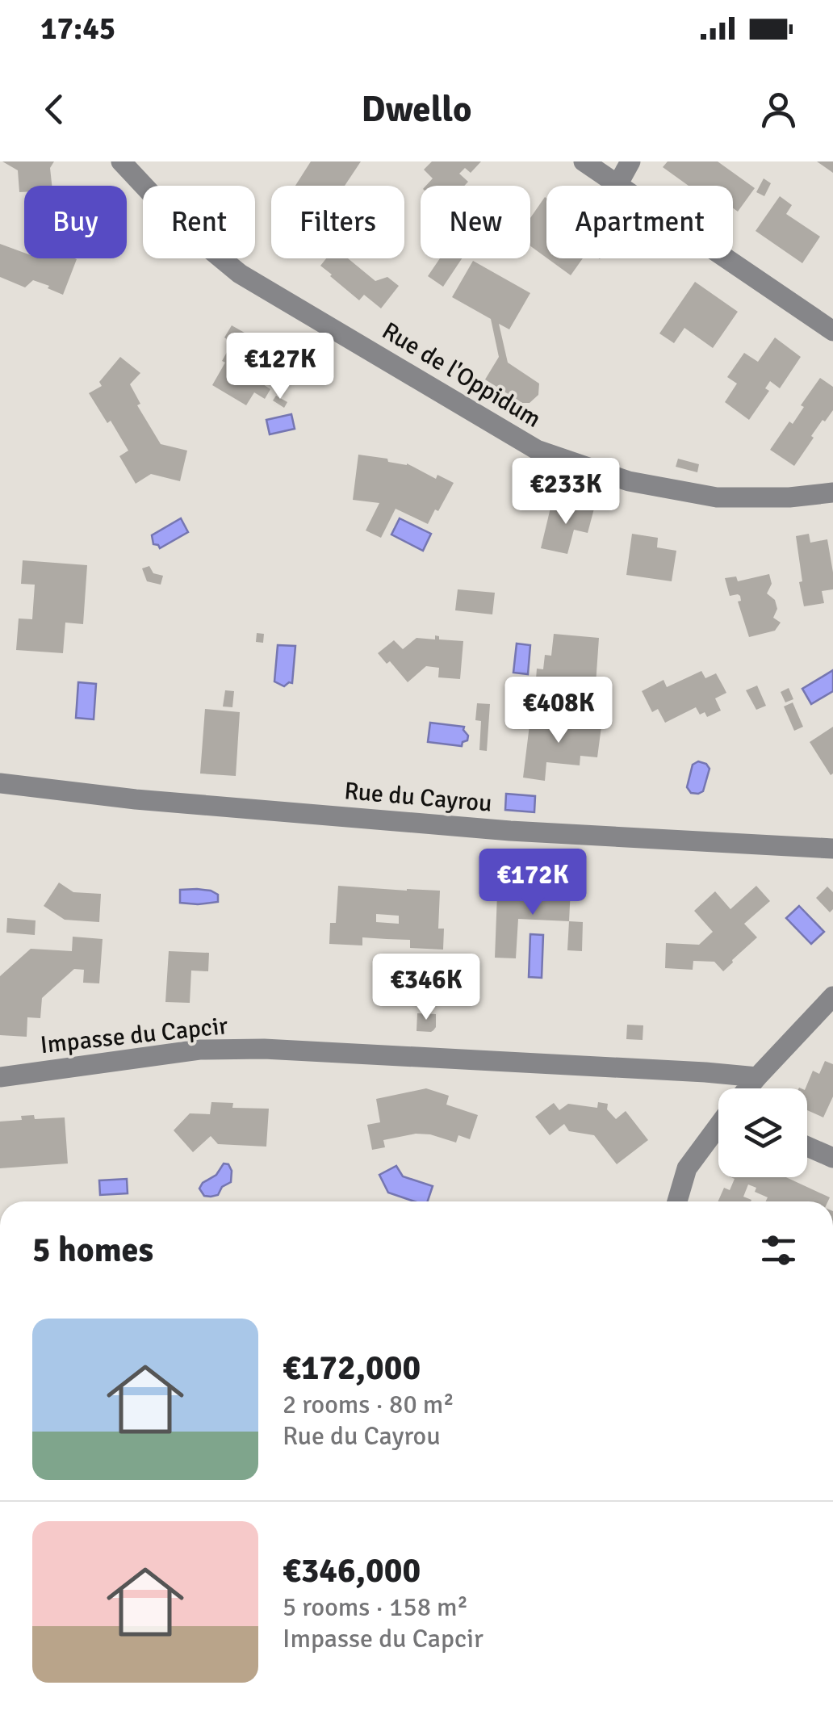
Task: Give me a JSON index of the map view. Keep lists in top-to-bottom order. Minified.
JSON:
{"streets":{"street":["Rue de l'Oppidum","Rue du Cayrou","Impasse du Capcir"]},"page":{"status":"17:45","header":"Dwello","chip":["Buy","Rent","Filters","New","Apartment"],"price":["€127K","€233K","€408K","€172K","€346K"],"heading":"5 homes","list":[{"name":"€172,000","note":"2 rooms · 80 m² · Rue du Cayrou"},{"name":"€346,000","note":"5 rooms · 158 m² · Impasse du Capcir"}]}}
